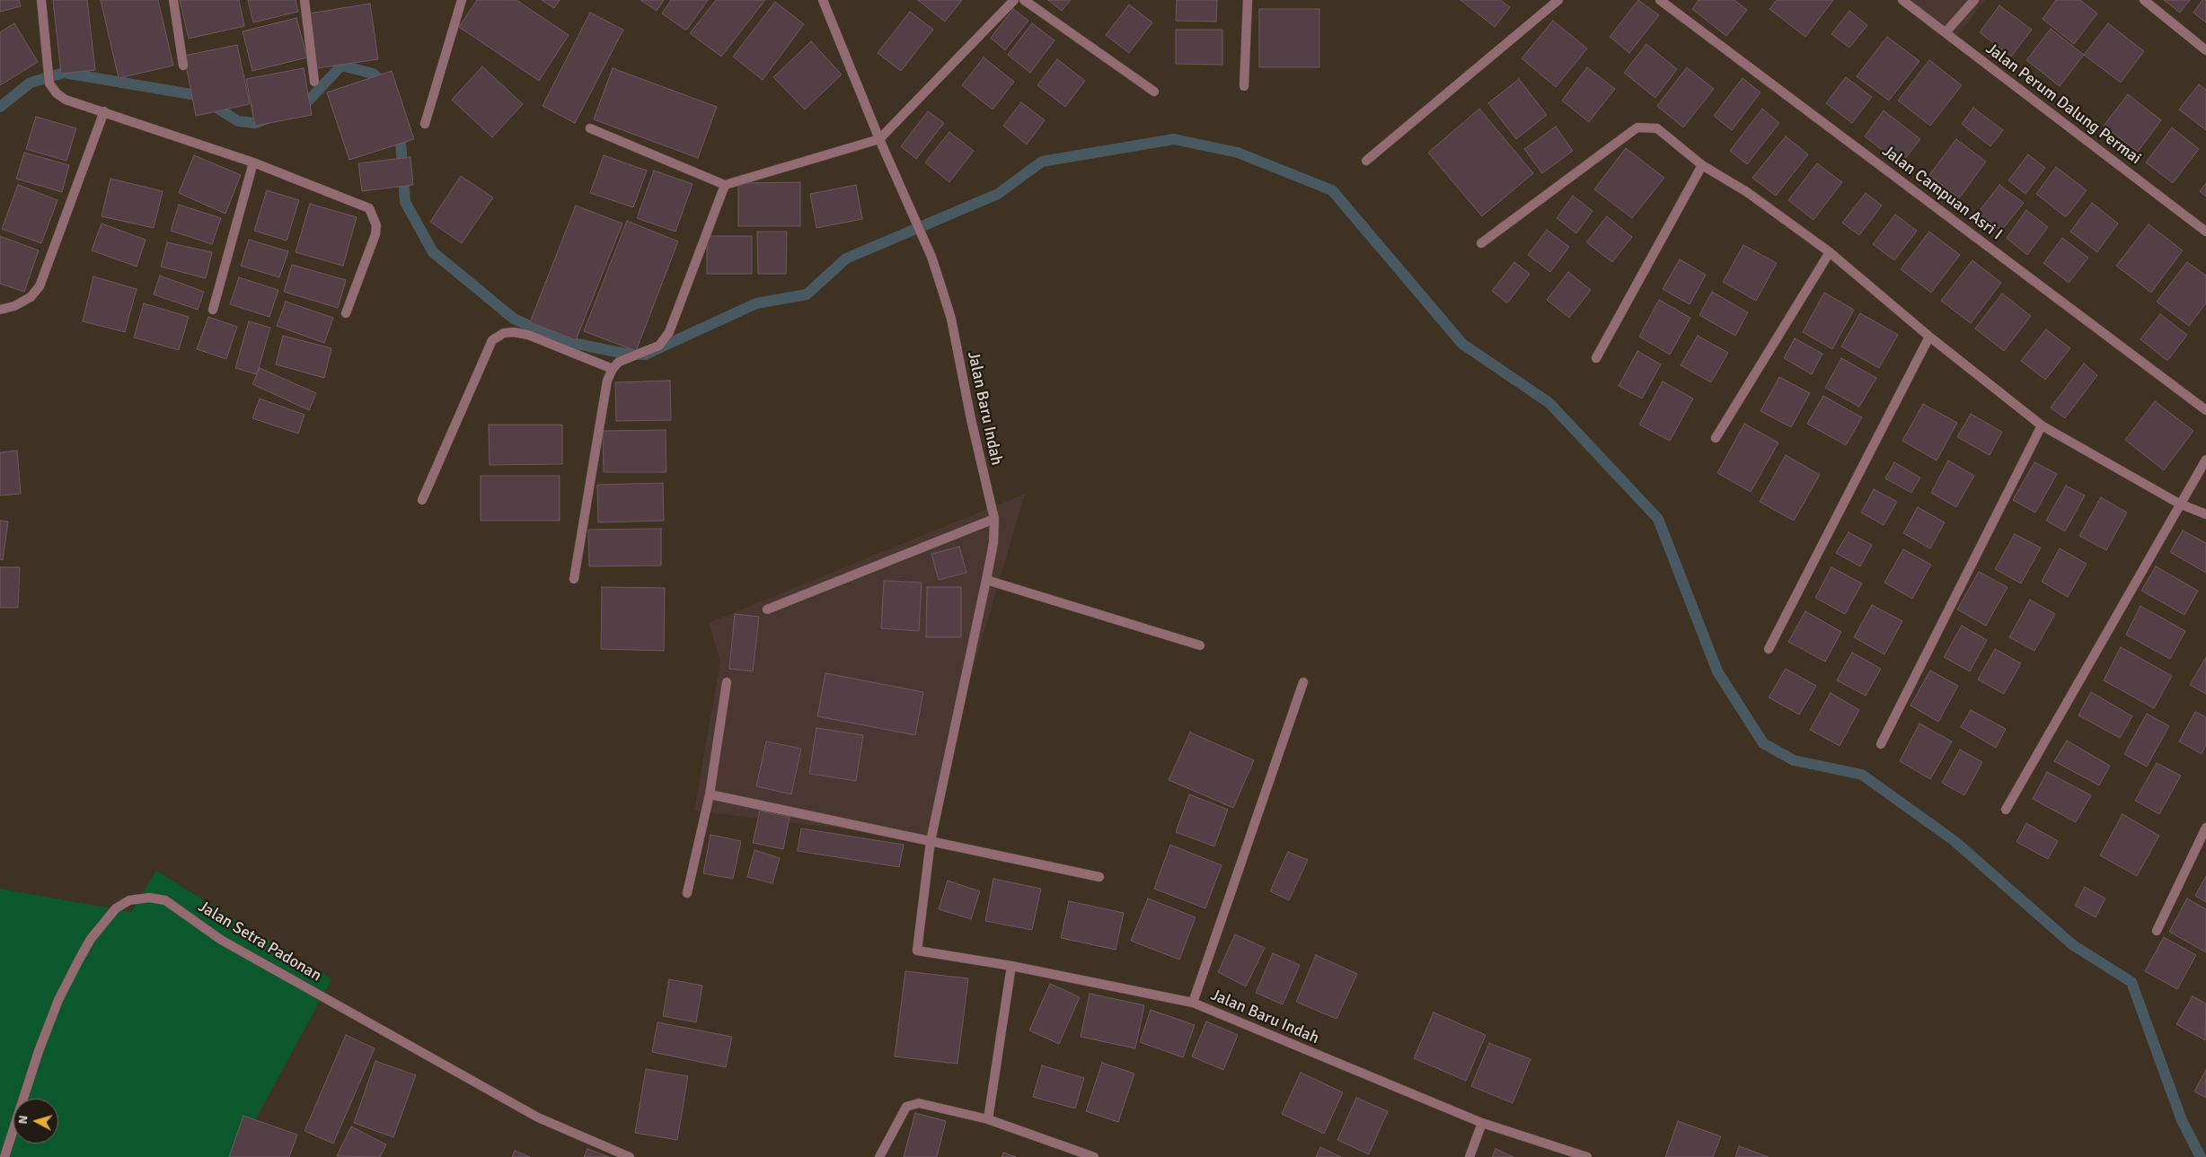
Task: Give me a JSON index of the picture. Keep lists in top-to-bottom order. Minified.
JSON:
{"streets":{"street":["Jalan Perum Dalung Permai","Jalan Campuan Asri I","Jalan Baru Indah","Jalan Setra Padonan"]},"north":"left"}
